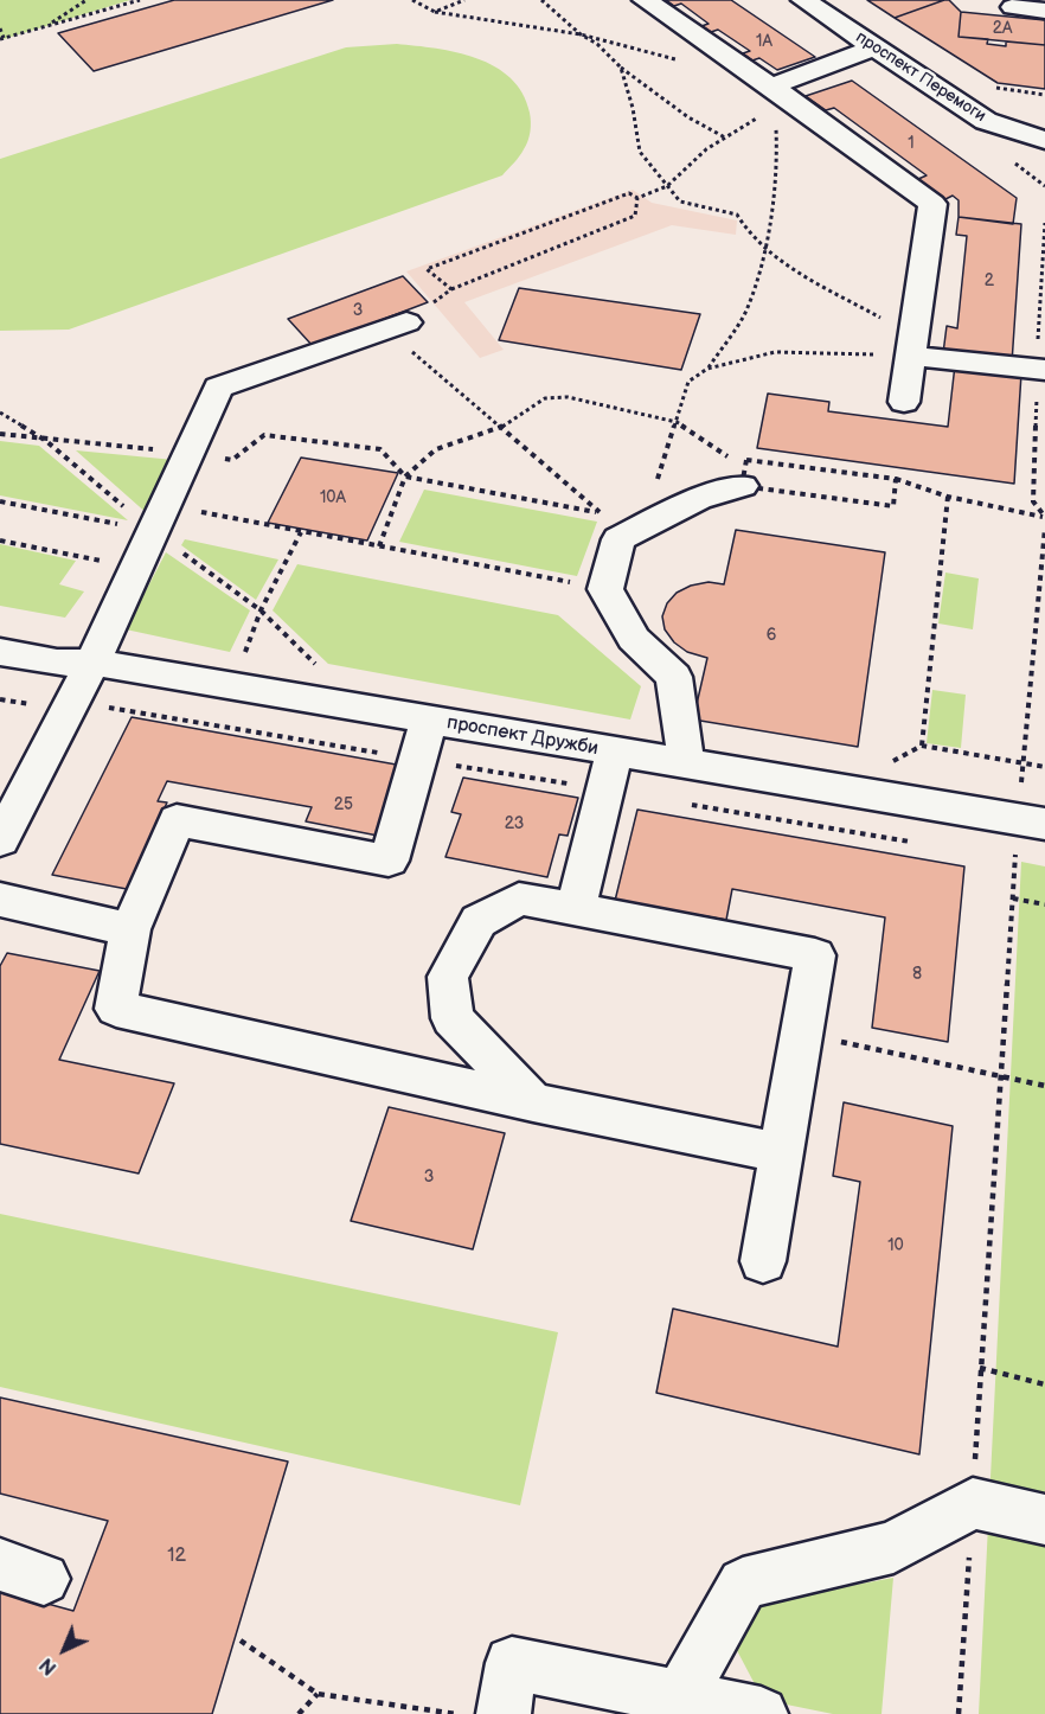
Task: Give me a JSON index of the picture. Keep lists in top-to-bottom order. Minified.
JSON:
{"streets":{"street":["проспект Перемоги","проспект Дружби"]},"house_numbers":["2А","1А","1","2","3","10А","6","25","23","8","3","10","12"],"north":"bottom left"}
